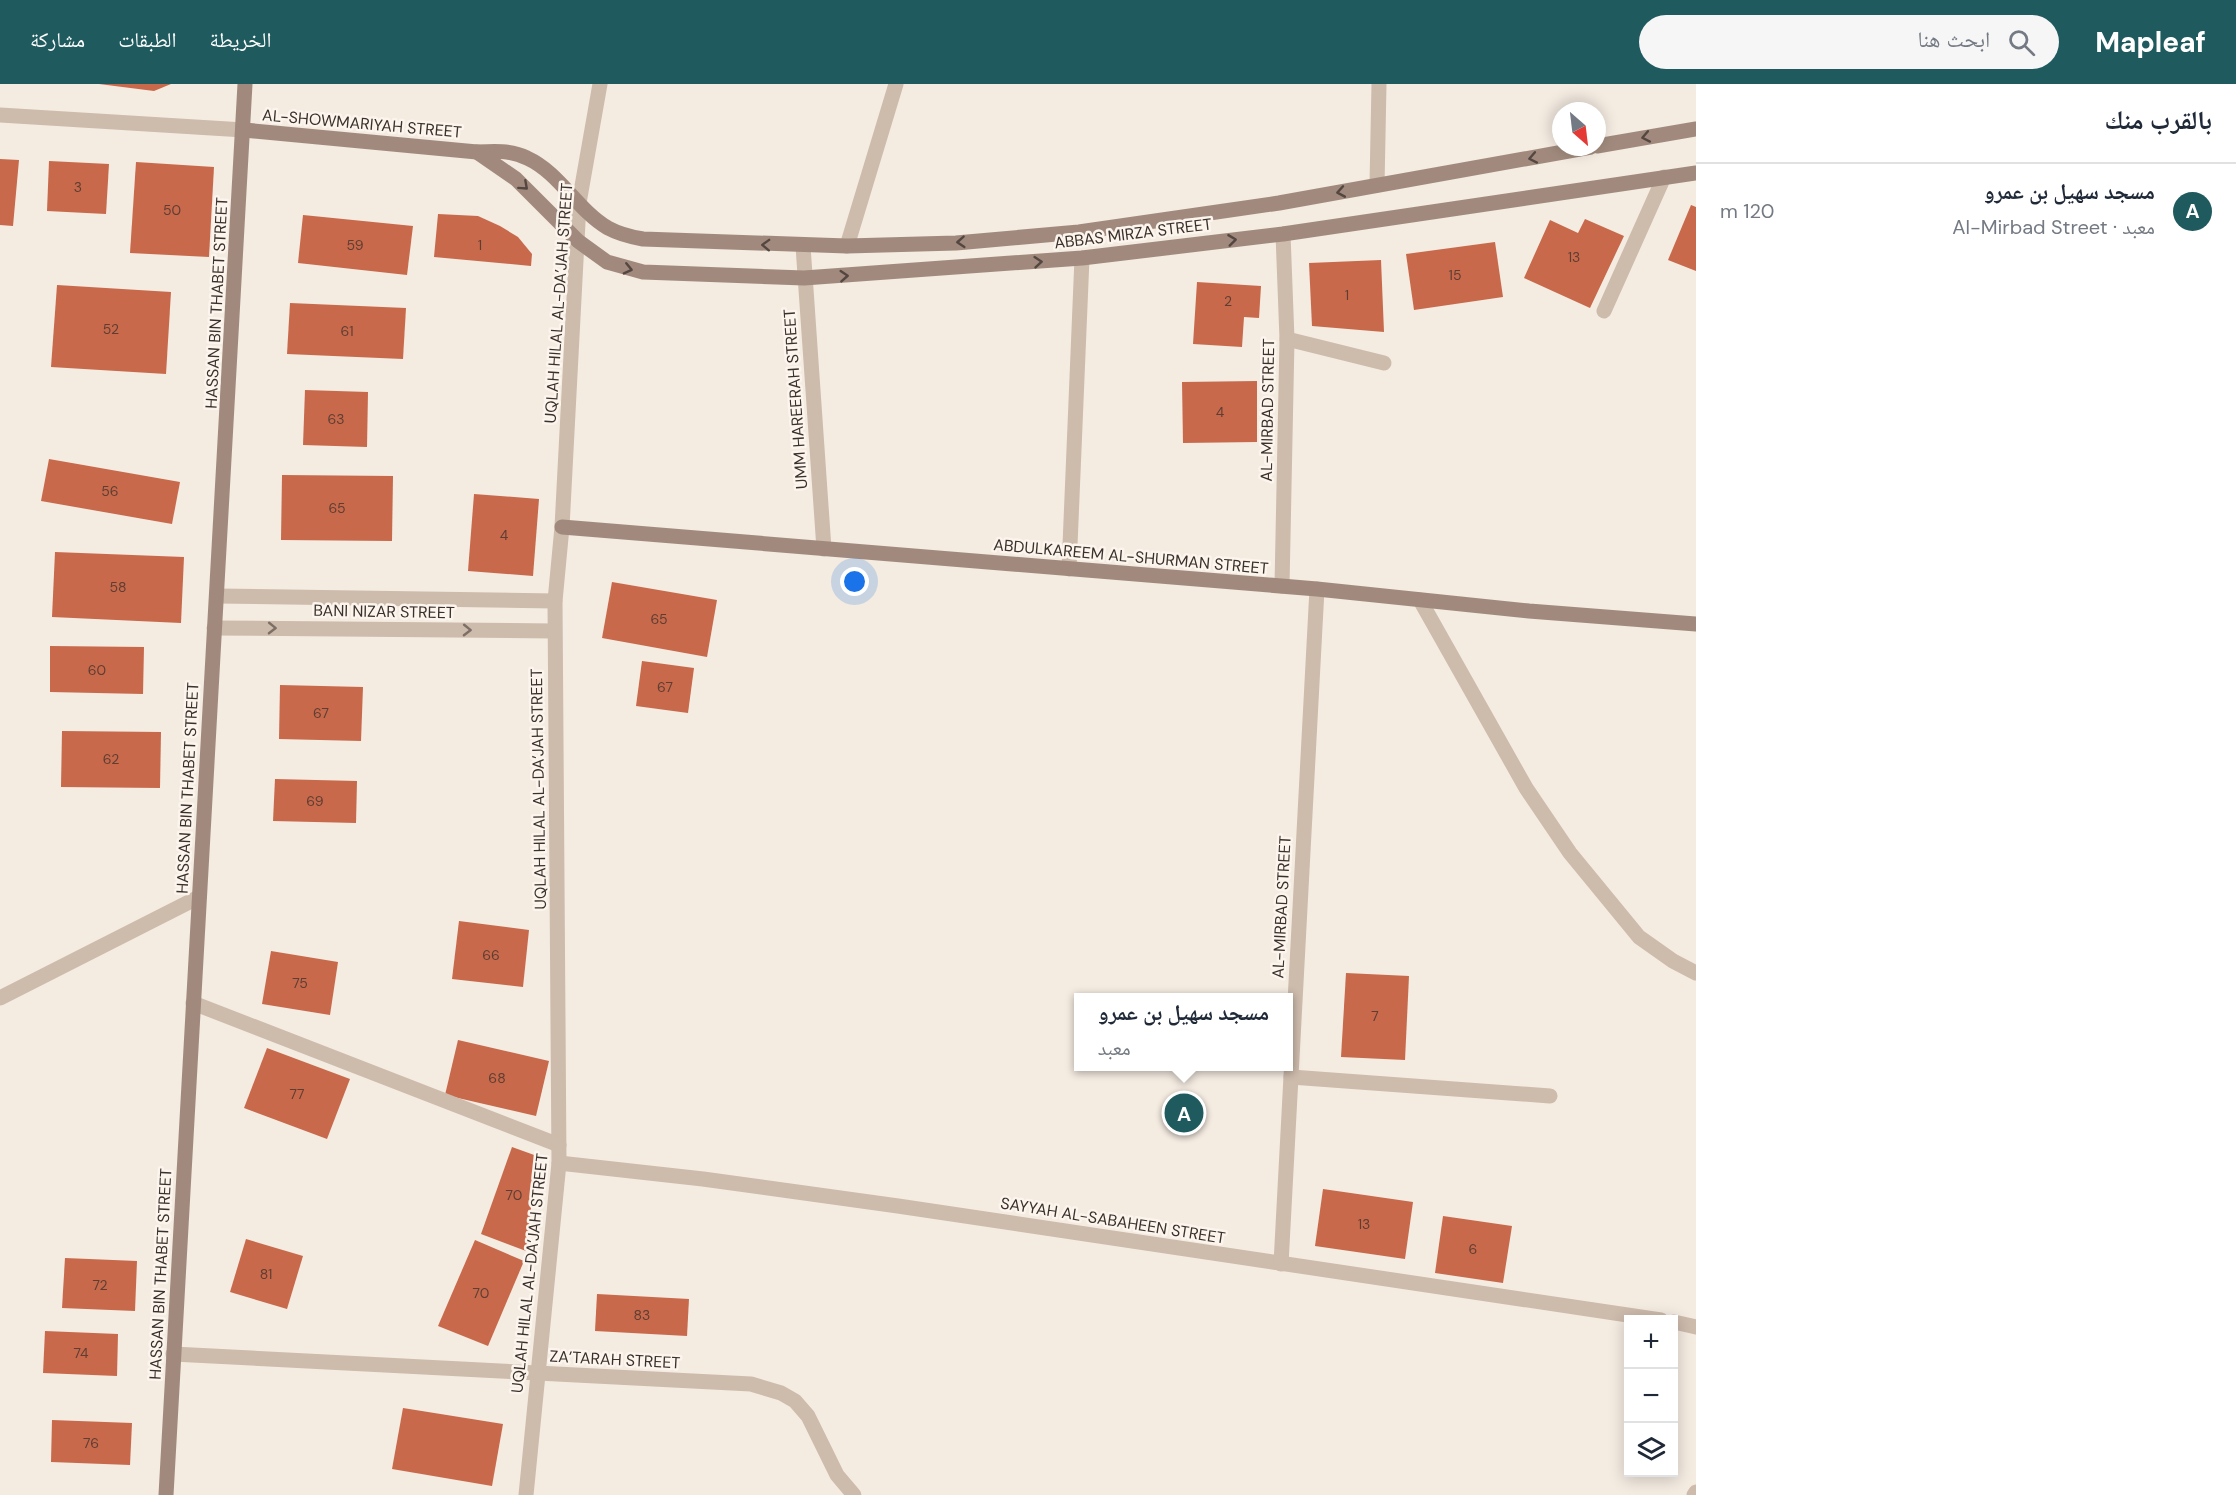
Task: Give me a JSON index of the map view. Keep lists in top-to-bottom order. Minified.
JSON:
{"streets":{"street":["AL-SHOWMARIYAH STREET","ABBAS MIRZA STREET","HASSAN BIN THABET STREET","UQLAH HILAL AL-DA’JAH STREET","UMM HAREERAH STREET","AL-MIRBAD STREET","ABDULKAREEM AL-SHURMAN STREET","BANI NIZAR STREET","SAYYAH AL-SABAHEEN STREET","ZA’TARAH STREET"]},"crossings":[["AL-SHOWMARIYAH STREET","ABBAS MIRZA STREET"],["AL-SHOWMARIYAH STREET","HASSAN BIN THABET STREET"],["AL-SHOWMARIYAH STREET","UQLAH HILAL AL-DA’JAH STREET"],["ABBAS MIRZA STREET","UQLAH HILAL AL-DA’JAH STREET"],["ABBAS MIRZA STREET","UMM HAREERAH STREET"],["ABBAS MIRZA STREET","AL-MIRBAD STREET"],["HASSAN BIN THABET STREET","BANI NIZAR STREET"],["HASSAN BIN THABET STREET","ZA’TARAH STREET"],["UQLAH HILAL AL-DA’JAH STREET","ABDULKAREEM AL-SHURMAN STREET"],["UQLAH HILAL AL-DA’JAH STREET","BANI NIZAR STREET"],["UQLAH HILAL AL-DA’JAH STREET","SAYYAH AL-SABAHEEN STREET"],["UQLAH HILAL AL-DA’JAH STREET","ZA’TARAH STREET"],["UMM HAREERAH STREET","ABDULKAREEM AL-SHURMAN STREET"],["AL-MIRBAD STREET","ABDULKAREEM AL-SHURMAN STREET"],["AL-MIRBAD STREET","SAYYAH AL-SABAHEEN STREET"]],"house_numbers":["3","50","59","1","13","15","1","2","52","61","4","63","56","65","4","58","65","60","67","67","62","69","66","75","7","68","77","70","13","6","81","72","70","83","74","76"],"north":"bottom right","page":{"header":"Mapleaf","search":"ابحث هنا","nav":["الخريطة","الطبقات","مشاركة"],"heading":"بالقرب منك","list":[{"mark":"A","name":"مسجد سهيل بن عمرو","note":"معبد · Al-Mirbad Street","value":"120 m"}],"popup":["مسجد سهيل بن عمرو","معبد"],"pins":"A","map_buttons":["+","−"]}}
